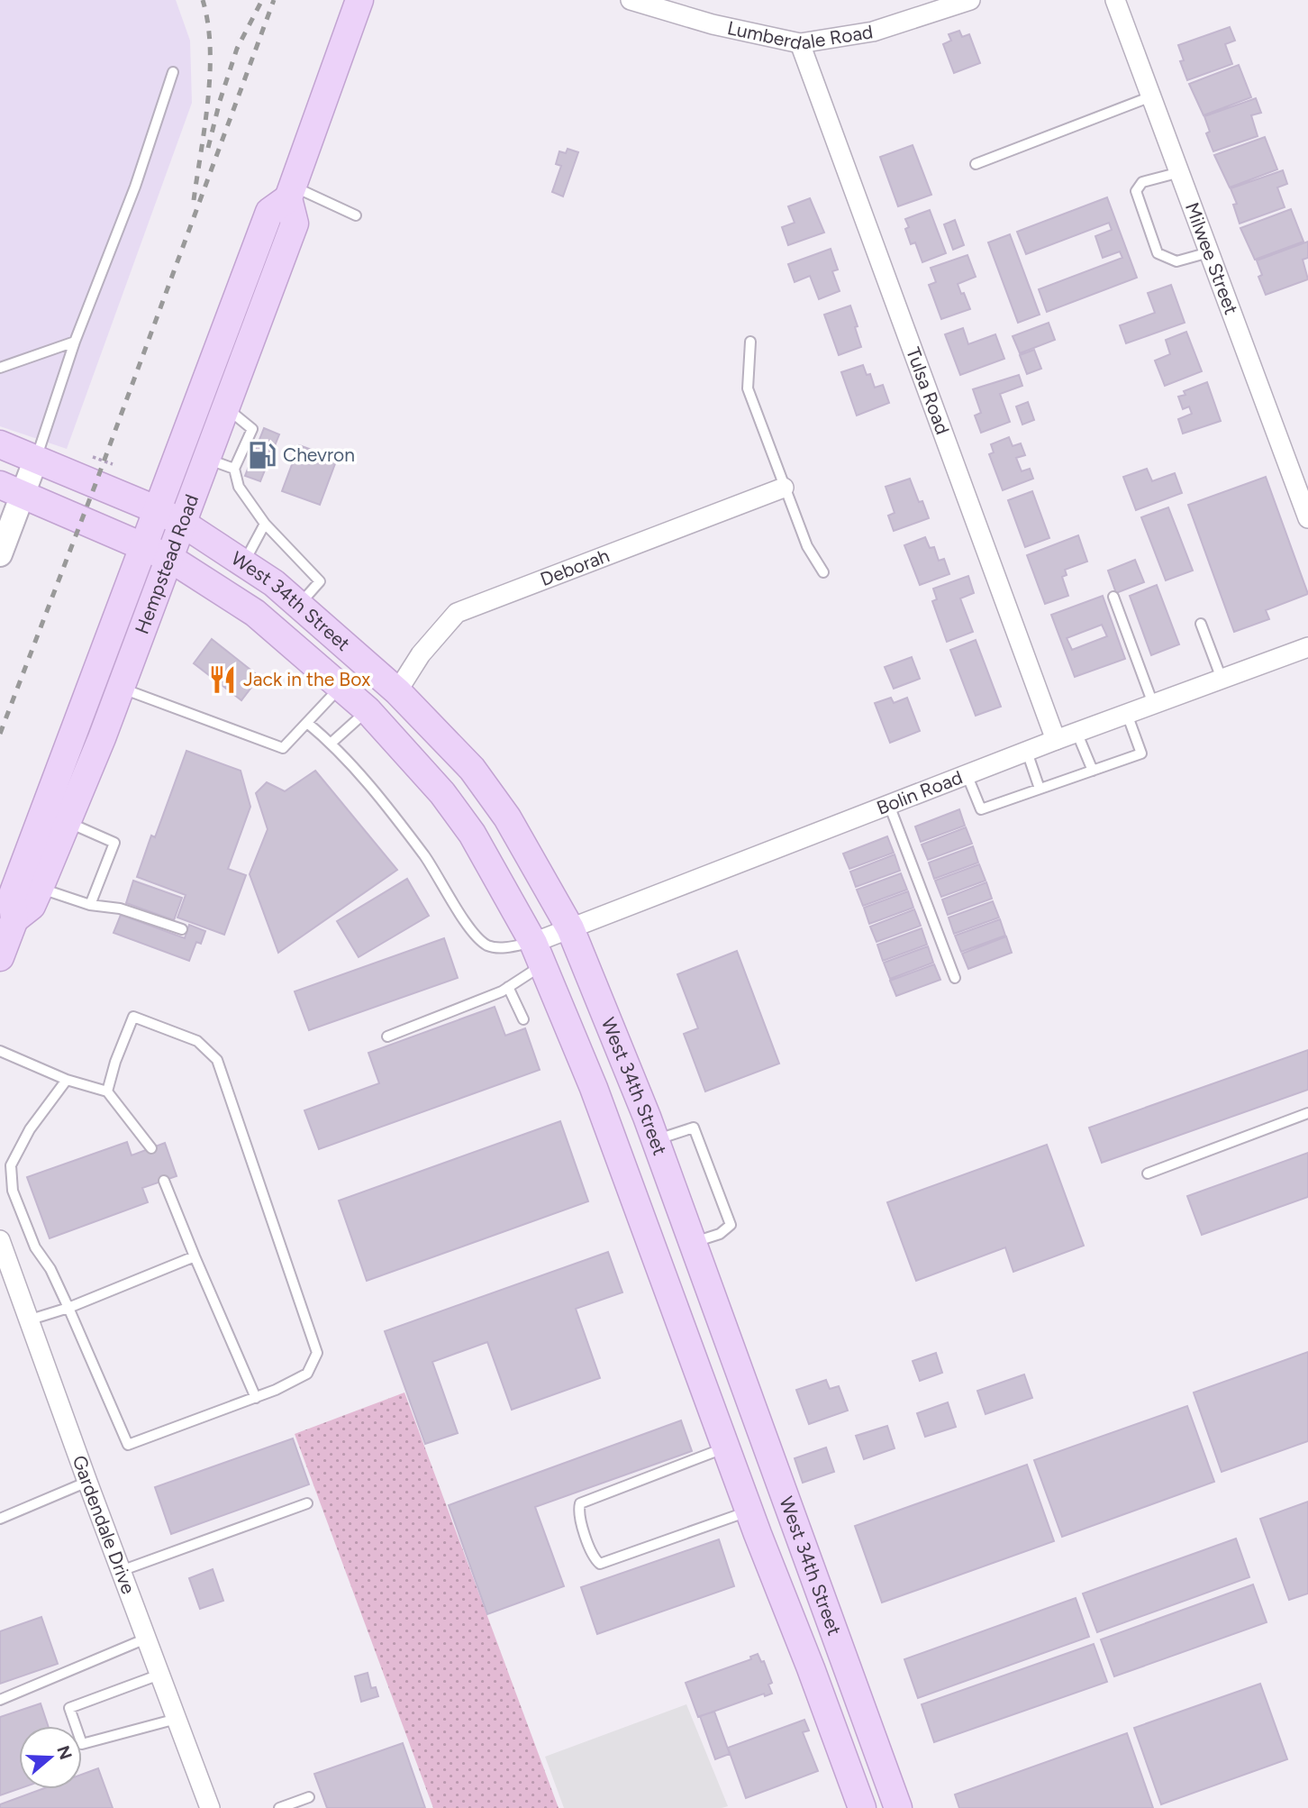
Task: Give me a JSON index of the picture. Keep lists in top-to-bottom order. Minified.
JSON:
{"streets":{"main road":["Hempstead Road","West 34th Street"],"street":["Lumberdale Road","Milwee Street","Tulsa Road","Deborah","Bolin Road","Gardendale Drive"]},"crossings":[["Lumberdale Road","Tulsa Road"],["Tulsa Road","Bolin Road"],["Hempstead Road","West 34th Street"],["Deborah","West 34th Street"],["West 34th Street","Bolin Road"]],"places":{"fuel station":["Chevron"],"restaurant":["Jack in the Box"]},"north":"right"}
